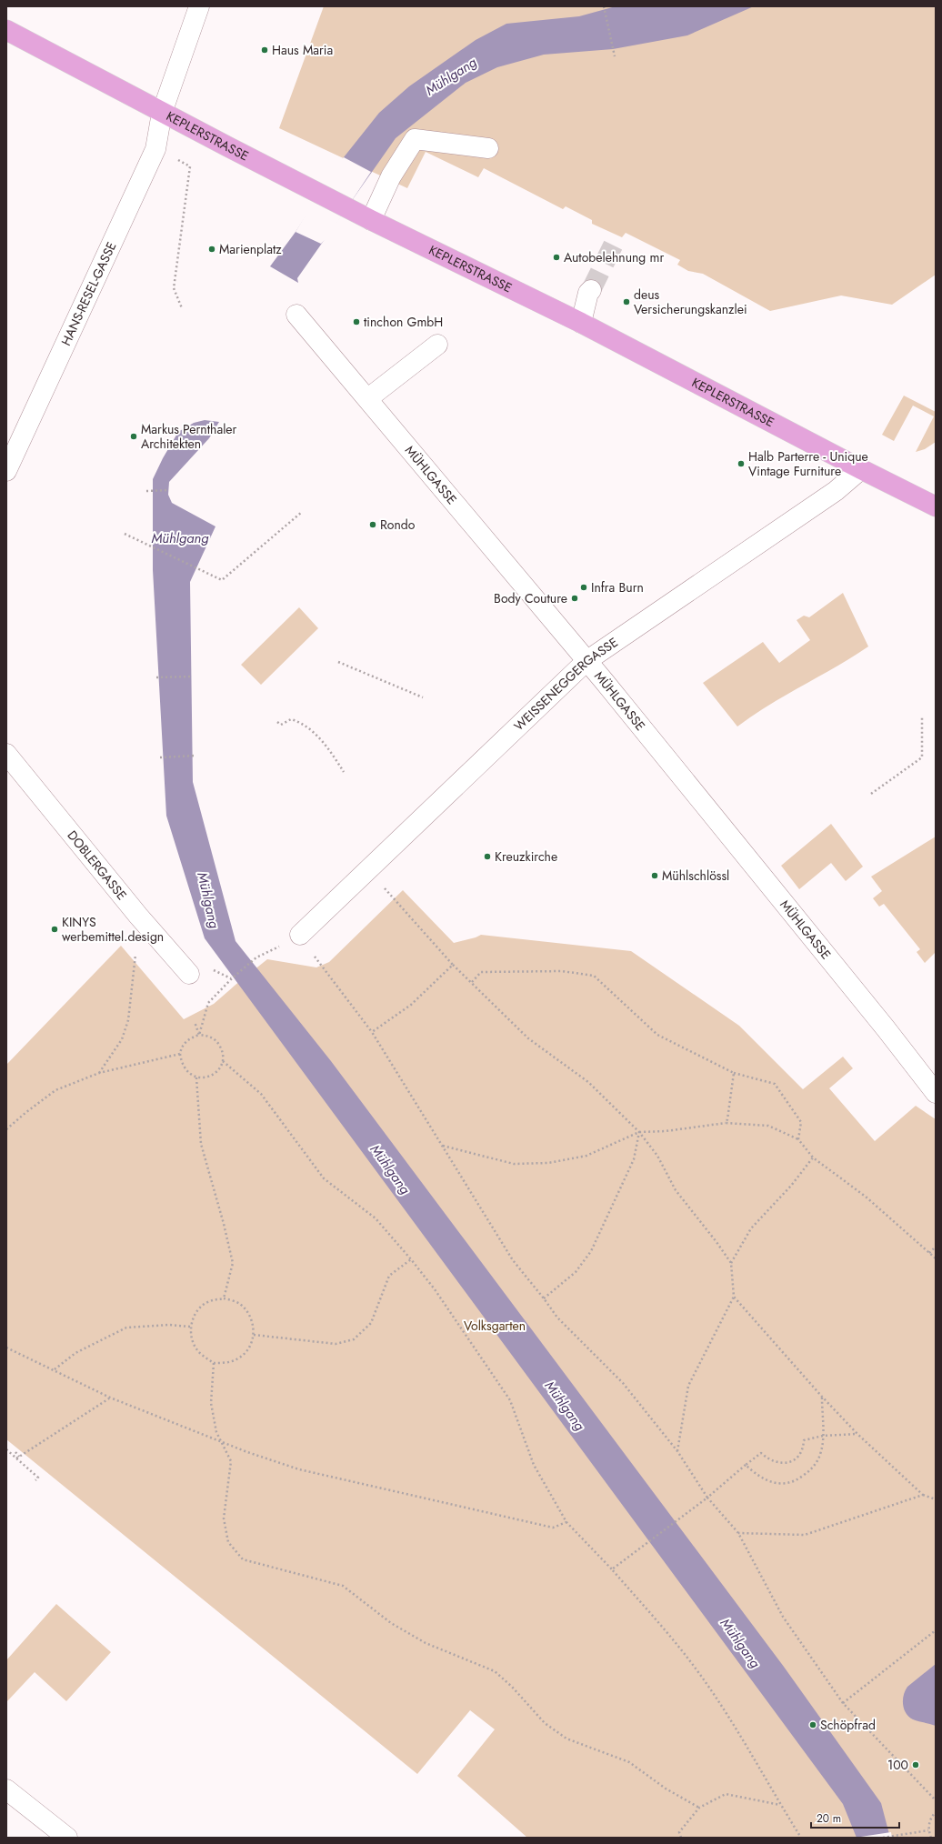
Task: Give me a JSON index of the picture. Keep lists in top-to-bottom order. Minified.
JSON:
{"streets":{"main road":["KEPLERSTRASSE"],"street":["HANS-RESEL-GASSE","MÜHLGASSE","WEISSENEGGERGASSE","DOBLERGASSE"]},"crossings":[["KEPLERSTRASSE","HANS-RESEL-GASSE"],["KEPLERSTRASSE","WEISSENEGGERGASSE"],["MÜHLGASSE","WEISSENEGGERGASSE"]],"water":["Mühlgang"],"parks":["Volksgarten"],"places":["Haus Maria","Marienplatz","Autobelehnung mr","deus Versicherungskanzlei","tinchon GmbH","Markus Pernthaler Architekten","Halb Parterre - Unique Vintage Furniture","Rondo","Infra Burn","Body Couture","Kreuzkirche","Mühlschlössl","KINYS werbemittel.design","Schöpfrad","100"],"scale_bar":"20 m"}
